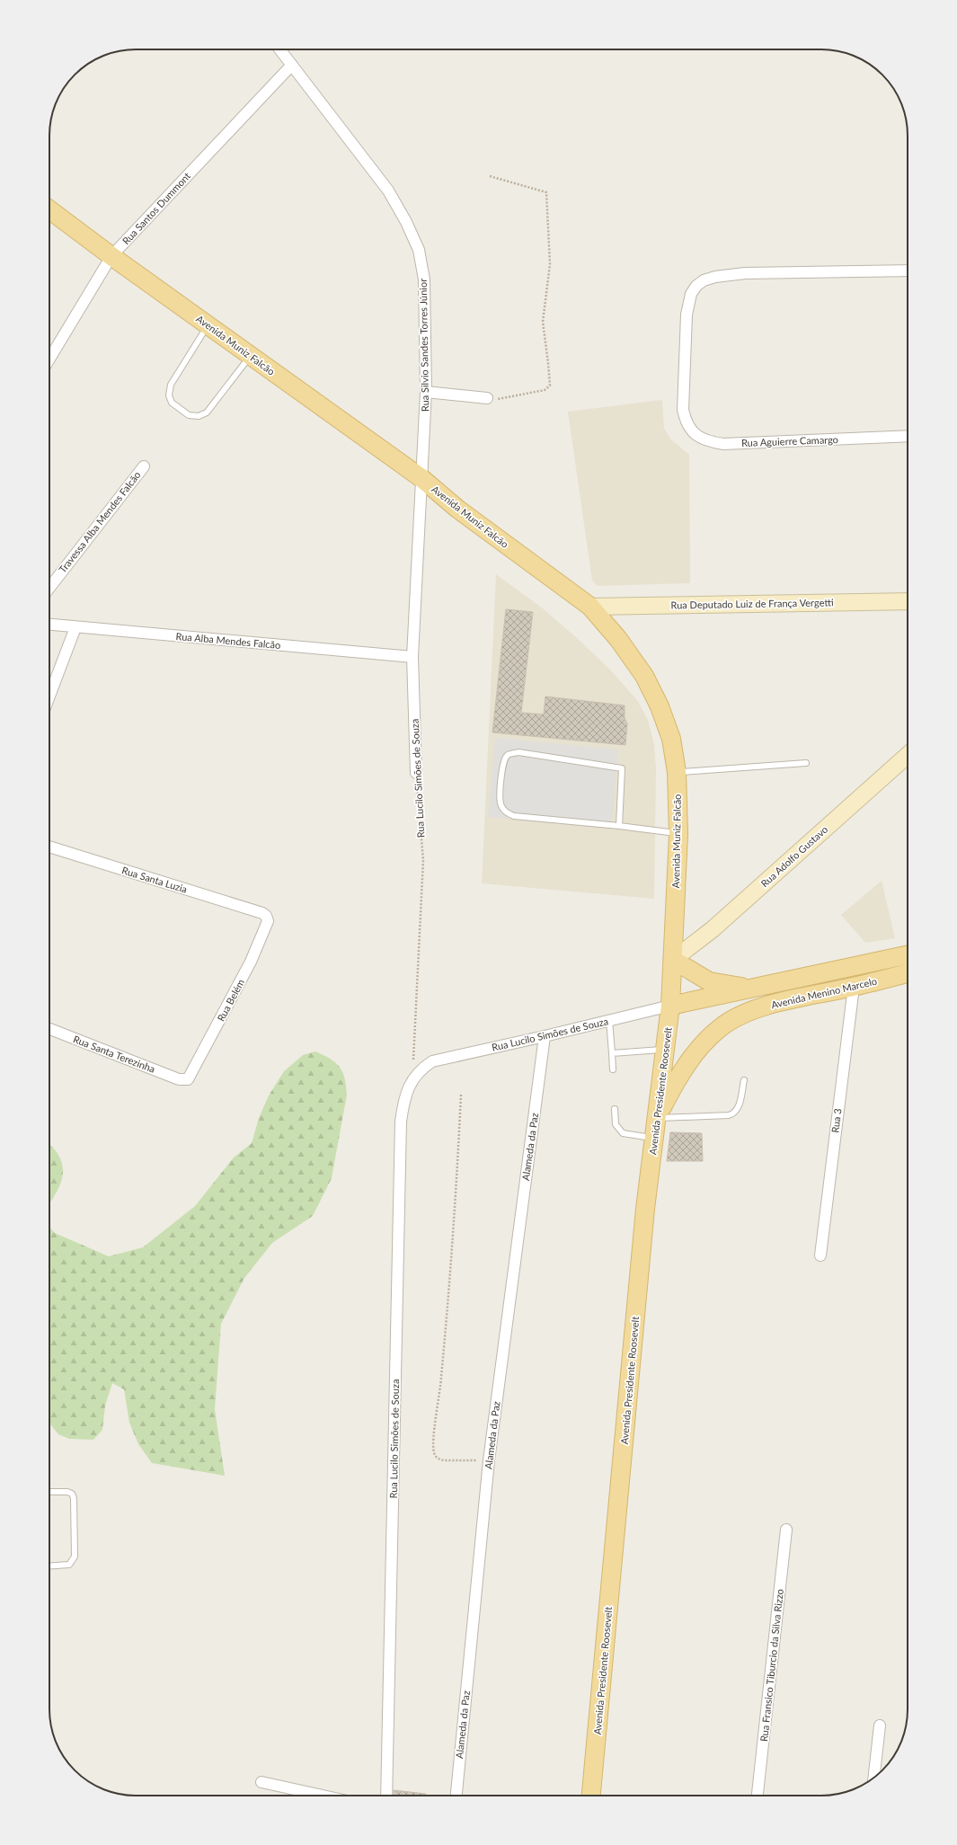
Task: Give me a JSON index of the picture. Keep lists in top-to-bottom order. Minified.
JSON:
{"streets":{"main road":["Avenida Muniz Falcão","Rua Deputado Luiz de França Vergetti","Rua Adolfo Gustavo","Avenida Menino Marcelo","Avenida Presidente Roosevelt"],"street":["Rua Santos Dummont","Rua Silvio Sandes Torres Júnior","Rua Aguierre Camargo","Travessa Alba Mendes Falcão","Rua Alba Mendes Falcão","Rua Lucilo Simões de Souza","Rua Santa Luzia","Rua Belém","Rua Santa Terezinha","Rua 3","Alameda da Paz","Rua Fransico Tiburcio da Silva Rizzo"]},"crossings":[["Rua Santos Dummont","Avenida Muniz Falcão"],["Rua Santos Dummont","Rua Silvio Sandes Torres Júnior"],["Avenida Muniz Falcão","Rua Silvio Sandes Torres Júnior"],["Avenida Muniz Falcão","Rua Deputado Luiz de França Vergetti"],["Avenida Muniz Falcão","Rua Lucilo Simões de Souza"],["Avenida Muniz Falcão","Rua Adolfo Gustavo"],["Avenida Muniz Falcão","Avenida Presidente Roosevelt"],["Rua Silvio Sandes Torres Júnior","Rua Lucilo Simões de Souza"],["Rua Alba Mendes Falcão","Rua Lucilo Simões de Souza"],["Rua Lucilo Simões de Souza","Avenida Menino Marcelo"],["Rua Lucilo Simões de Souza","Avenida Presidente Roosevelt"],["Rua Lucilo Simões de Souza","Alameda da Paz"],["Rua Adolfo Gustavo","Avenida Presidente Roosevelt"],["Rua Santa Luzia","Rua Belém"],["Avenida Menino Marcelo","Avenida Presidente Roosevelt"],["Avenida Menino Marcelo","Rua 3"],["Rua Belém","Rua Santa Terezinha"]]}
